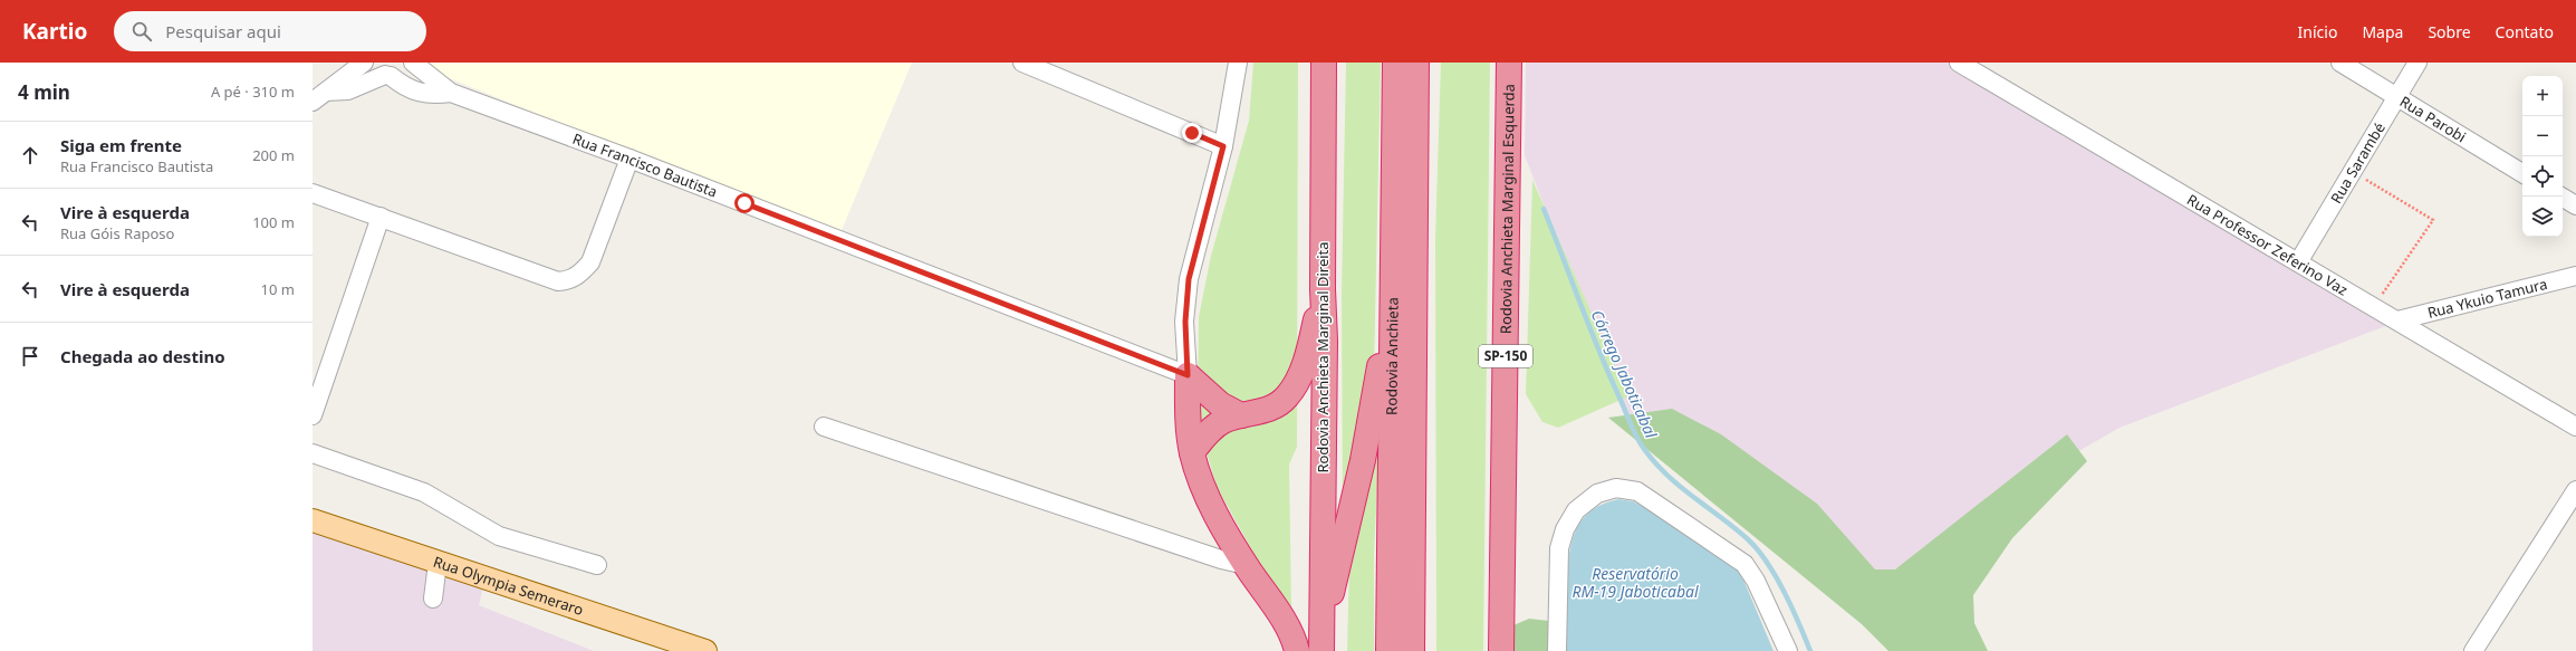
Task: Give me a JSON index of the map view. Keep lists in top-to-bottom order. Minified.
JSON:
{"streets":{"highway":["Rodovia Anchieta Marginal Esquerda","SP-150","Rodovia Anchieta Marginal Direita","Rodovia Anchieta"],"main road":["Rua Olympia Semeraro"],"street":["Rua Parobi","Rua Sarambé","Rua Francisco Bautista","Rua Professor Zeferino Vaz","Rua Ykuio Tamura"]},"crossings":[["Rua Parobi","Rua Sarambé"],["Rua Sarambé","Rua Professor Zeferino Vaz"],["Rua Professor Zeferino Vaz","Rua Ykuio Tamura"]],"water":["Córrego Jaboticabal","Reservatório RM-19 Jaboticabal"],"page":{"header":"Kartio","search":"Pesquisar aqui","nav":["Início","Mapa","Sobre","Contato"],"heading":["4 min","A pé · 310 m"],"map_buttons":["+","−"],"list":[["Siga em frente","Rua Francisco Bautista","200 m"],["Vire à esquerda","Rua Góis Raposo","100 m"],["Vire à esquerda","10 m"],"Chegada ao destino"]}}
